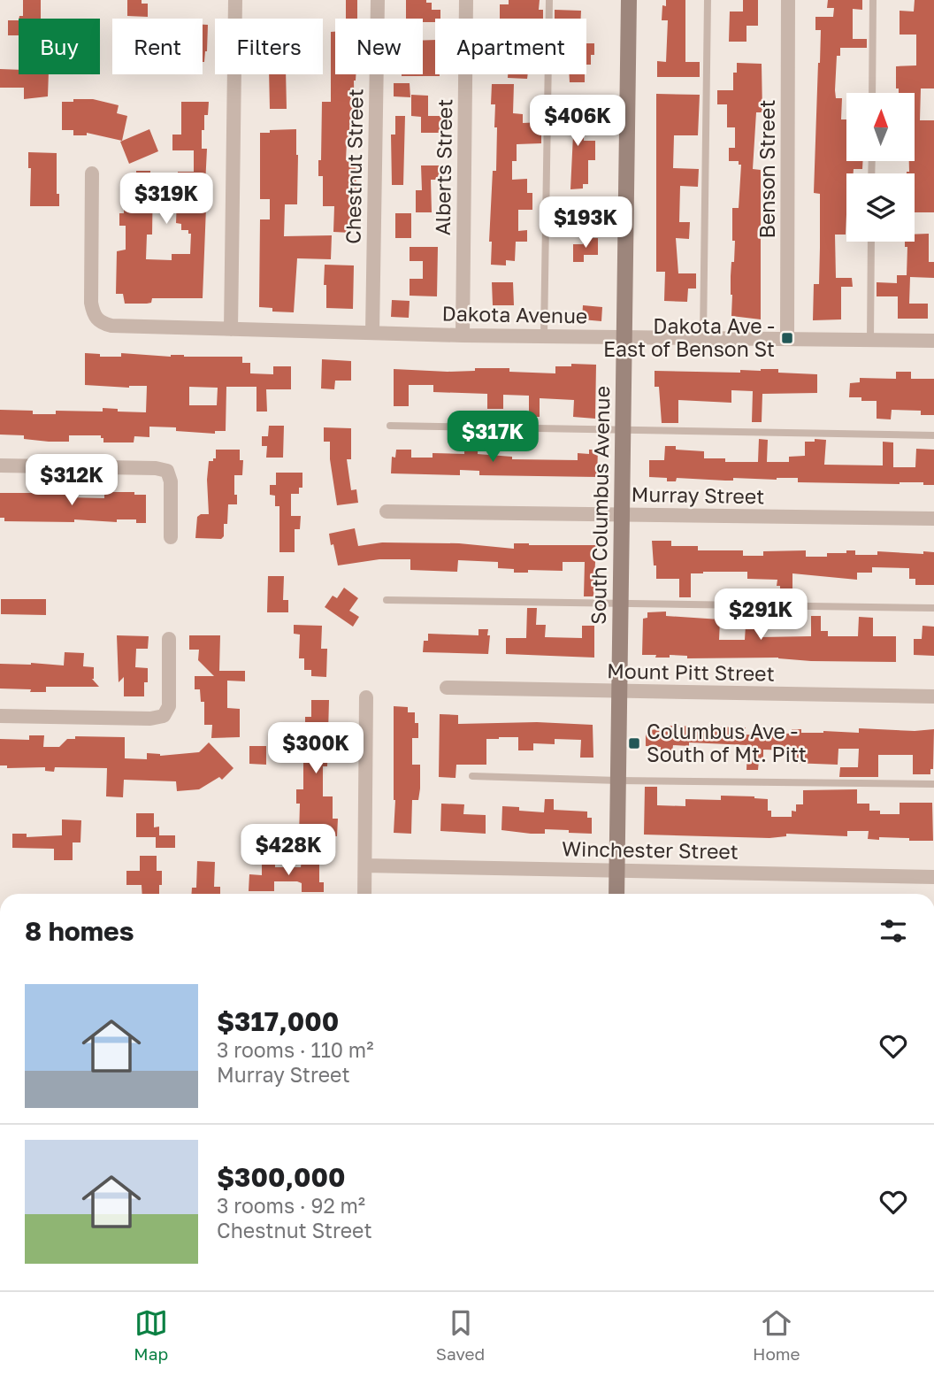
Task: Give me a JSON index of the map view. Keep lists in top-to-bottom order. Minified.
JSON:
{"streets":{"main road":["South Columbus Avenue"],"street":["Chestnut Street","Alberts Street","Benson Street","Dakota Avenue","Murray Street","Mount Pitt Street","Winchester Street"]},"crossings":[["Chestnut Street","Dakota Avenue"],["Alberts Street","Dakota Avenue"],["Benson Street","Dakota Avenue"],["Dakota Avenue","South Columbus Avenue"],["Murray Street","South Columbus Avenue"],["South Columbus Avenue","Mount Pitt Street"],["South Columbus Avenue","Winchester Street"]],"places":{"transit":["Dakota Ave - East of Benson St","Columbus Ave - South of Mt. Pitt"]},"north":"top","page":{"chip":["Buy","Rent","Filters","New","Apartment"],"price":["$406K","$319K","$193K","$317K","$312K","$291K","$300K","$428K"],"heading":"8 homes","list":[{"name":"$317,000","note":"3 rooms · 110 m² · Murray Street"},{"name":"$300,000","note":"3 rooms · 92 m² · Chestnut Street"}],"tabs":["Map","Saved","Home"]}}
